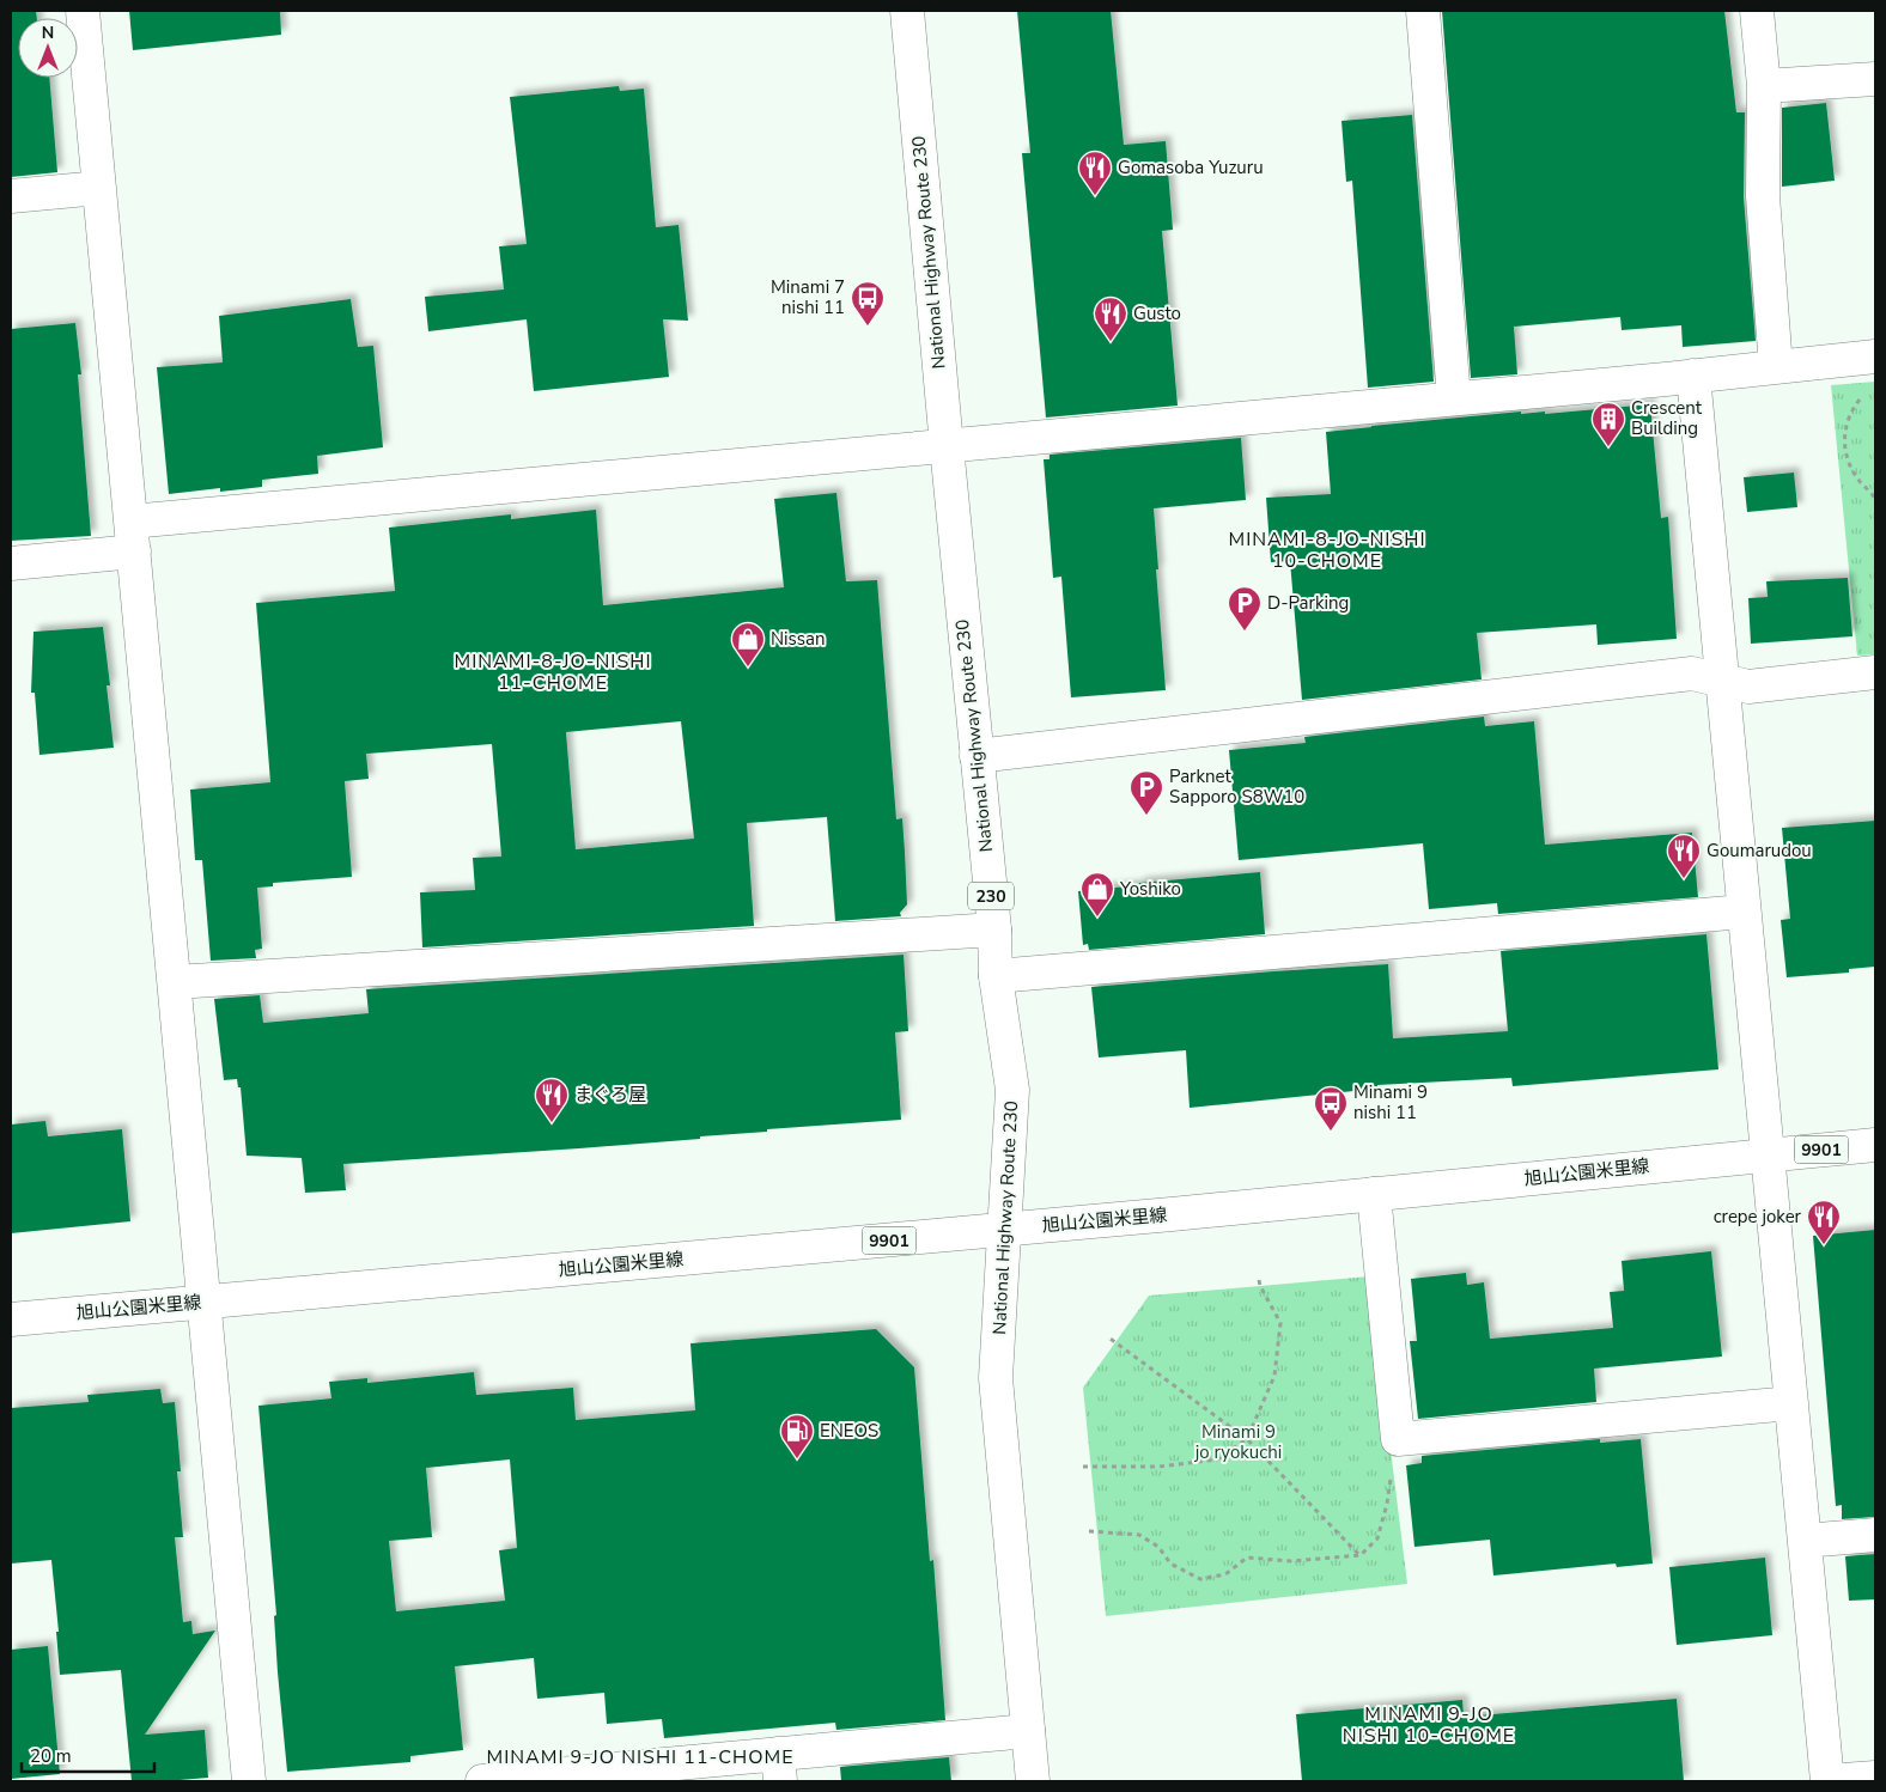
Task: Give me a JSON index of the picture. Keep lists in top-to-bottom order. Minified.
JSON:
{"streets":{"main road":["National Highway Route 230","230","9901","旭山公園米里線"]},"crossings":[["National Highway Route 230","旭山公園米里線"]],"districts":["MINAMI-8-JO-NISHI 10-CHOME","MINAMI-8-JO-NISHI 11-CHOME","MINAMI 9-JO NISHI 10-CHOME","MINAMI 9-JO NISHI 11-CHOME"],"parks":["Minami 9 jo ryokuchi"],"places":{"restaurant":["Gomasoba Yuzuru","Gusto","Goumarudou","まぐろ屋","crepe joker"],"bus stop":["Minami 7 nishi 11","Minami 9 nishi 11"],"building":["Crescent Building"],"parking":["D-Parking","Parknet Sapporo S8W10"],"shop":["Nissan","Yoshiko"],"fuel station":["ENEOS"]},"scale_bar":"20 m","north":"top"}
